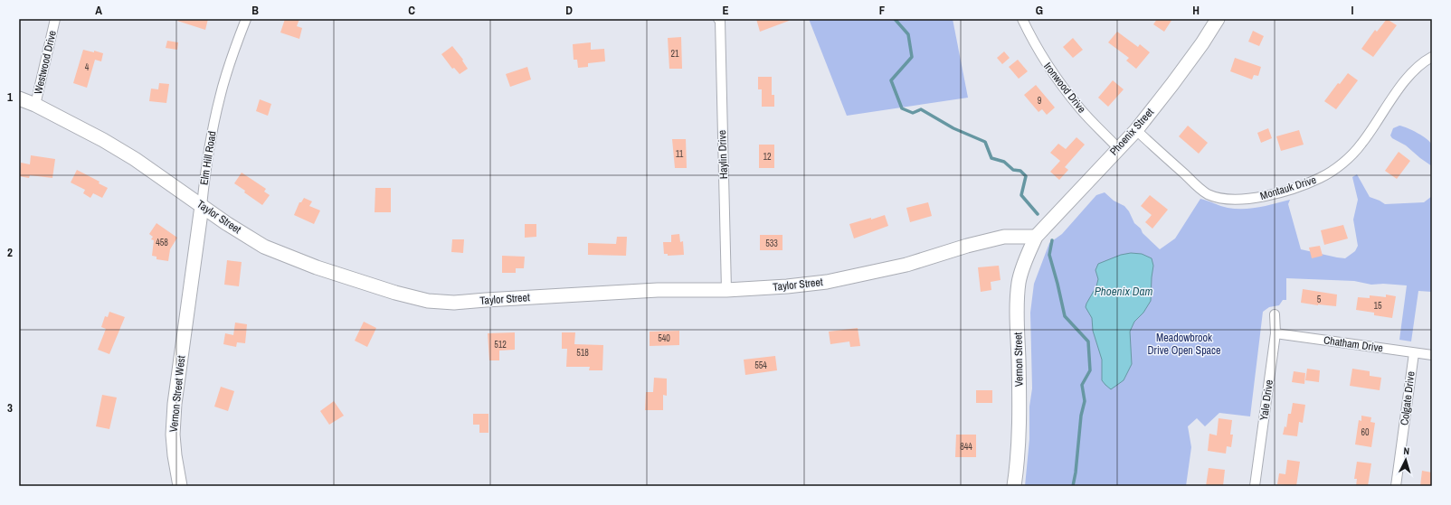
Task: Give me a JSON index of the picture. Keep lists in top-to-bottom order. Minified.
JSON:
{"streets":{"street":["Westwood Drive","Ironwood Drive","Phoenix Street","Haylin Drive","Elm Hill Road","Montauk Drive","Taylor Street","Chatham Drive","Vernon Street","Vernon Street West","Colgate Drive","Yale Drive"]},"crossings":[["Westwood Drive","Taylor Street"],["Ironwood Drive","Phoenix Street"],["Phoenix Street","Montauk Drive"],["Phoenix Street","Taylor Street"],["Phoenix Street","Vernon Street"],["Haylin Drive","Taylor Street"],["Elm Hill Road","Taylor Street"],["Elm Hill Road","Vernon Street West"],["Taylor Street","Vernon Street"],["Chatham Drive","Colgate Drive"],["Chatham Drive","Yale Drive"]],"water":["Phoenix Dam"],"parks":["Meadowbrook Drive Open Space"],"house_numbers":["21","4","9","11","12","458","533","5","15","540","512","518","554","60","844"],"north":"top","grid":{"columns":["A","B","C","D","E","F","G","H","I"],"rows":["1","2","3"]}}
